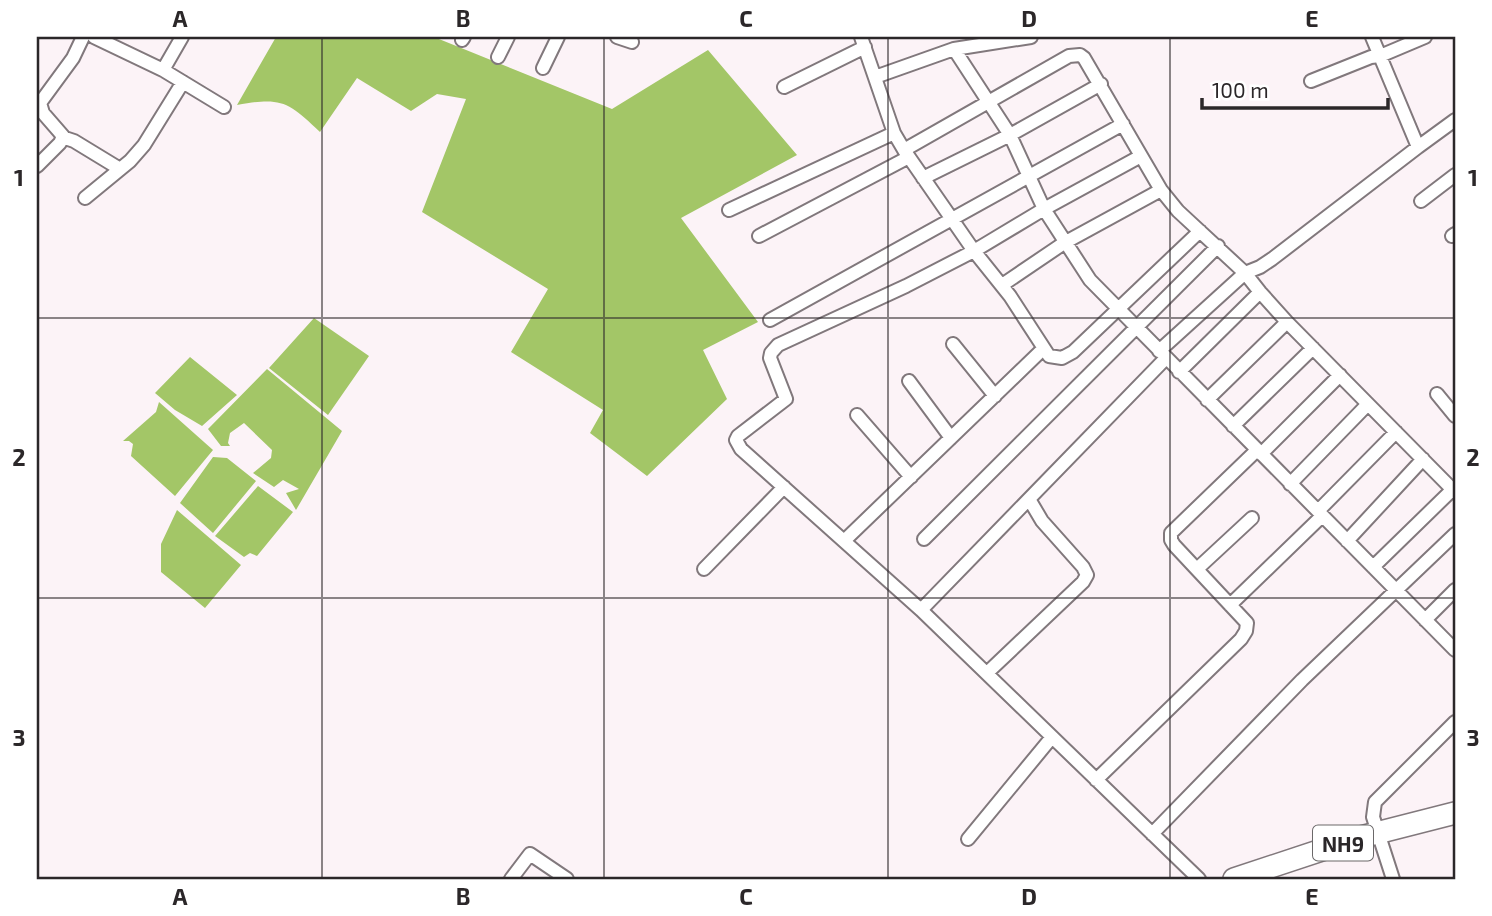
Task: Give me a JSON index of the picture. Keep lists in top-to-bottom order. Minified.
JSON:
{"streets":{"highway":["NH9"]},"scale_bar":"100 m","grid":{"columns":["A","B","C","D","E"],"rows":["1","2","3"]}}
